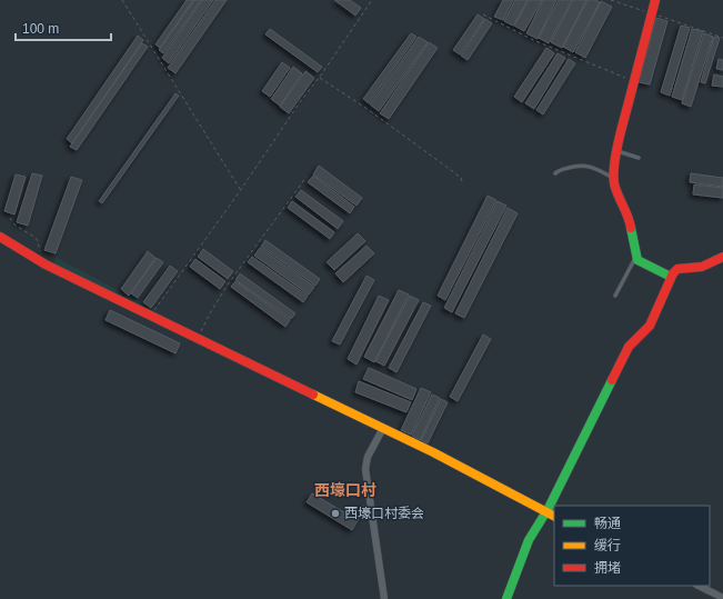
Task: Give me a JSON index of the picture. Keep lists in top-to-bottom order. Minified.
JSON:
{"districts":["西壕口村"],"places":["西壕口村委会"],"legend":["畅通","缓行","拥堵"],"scale_bar":"100 m"}
